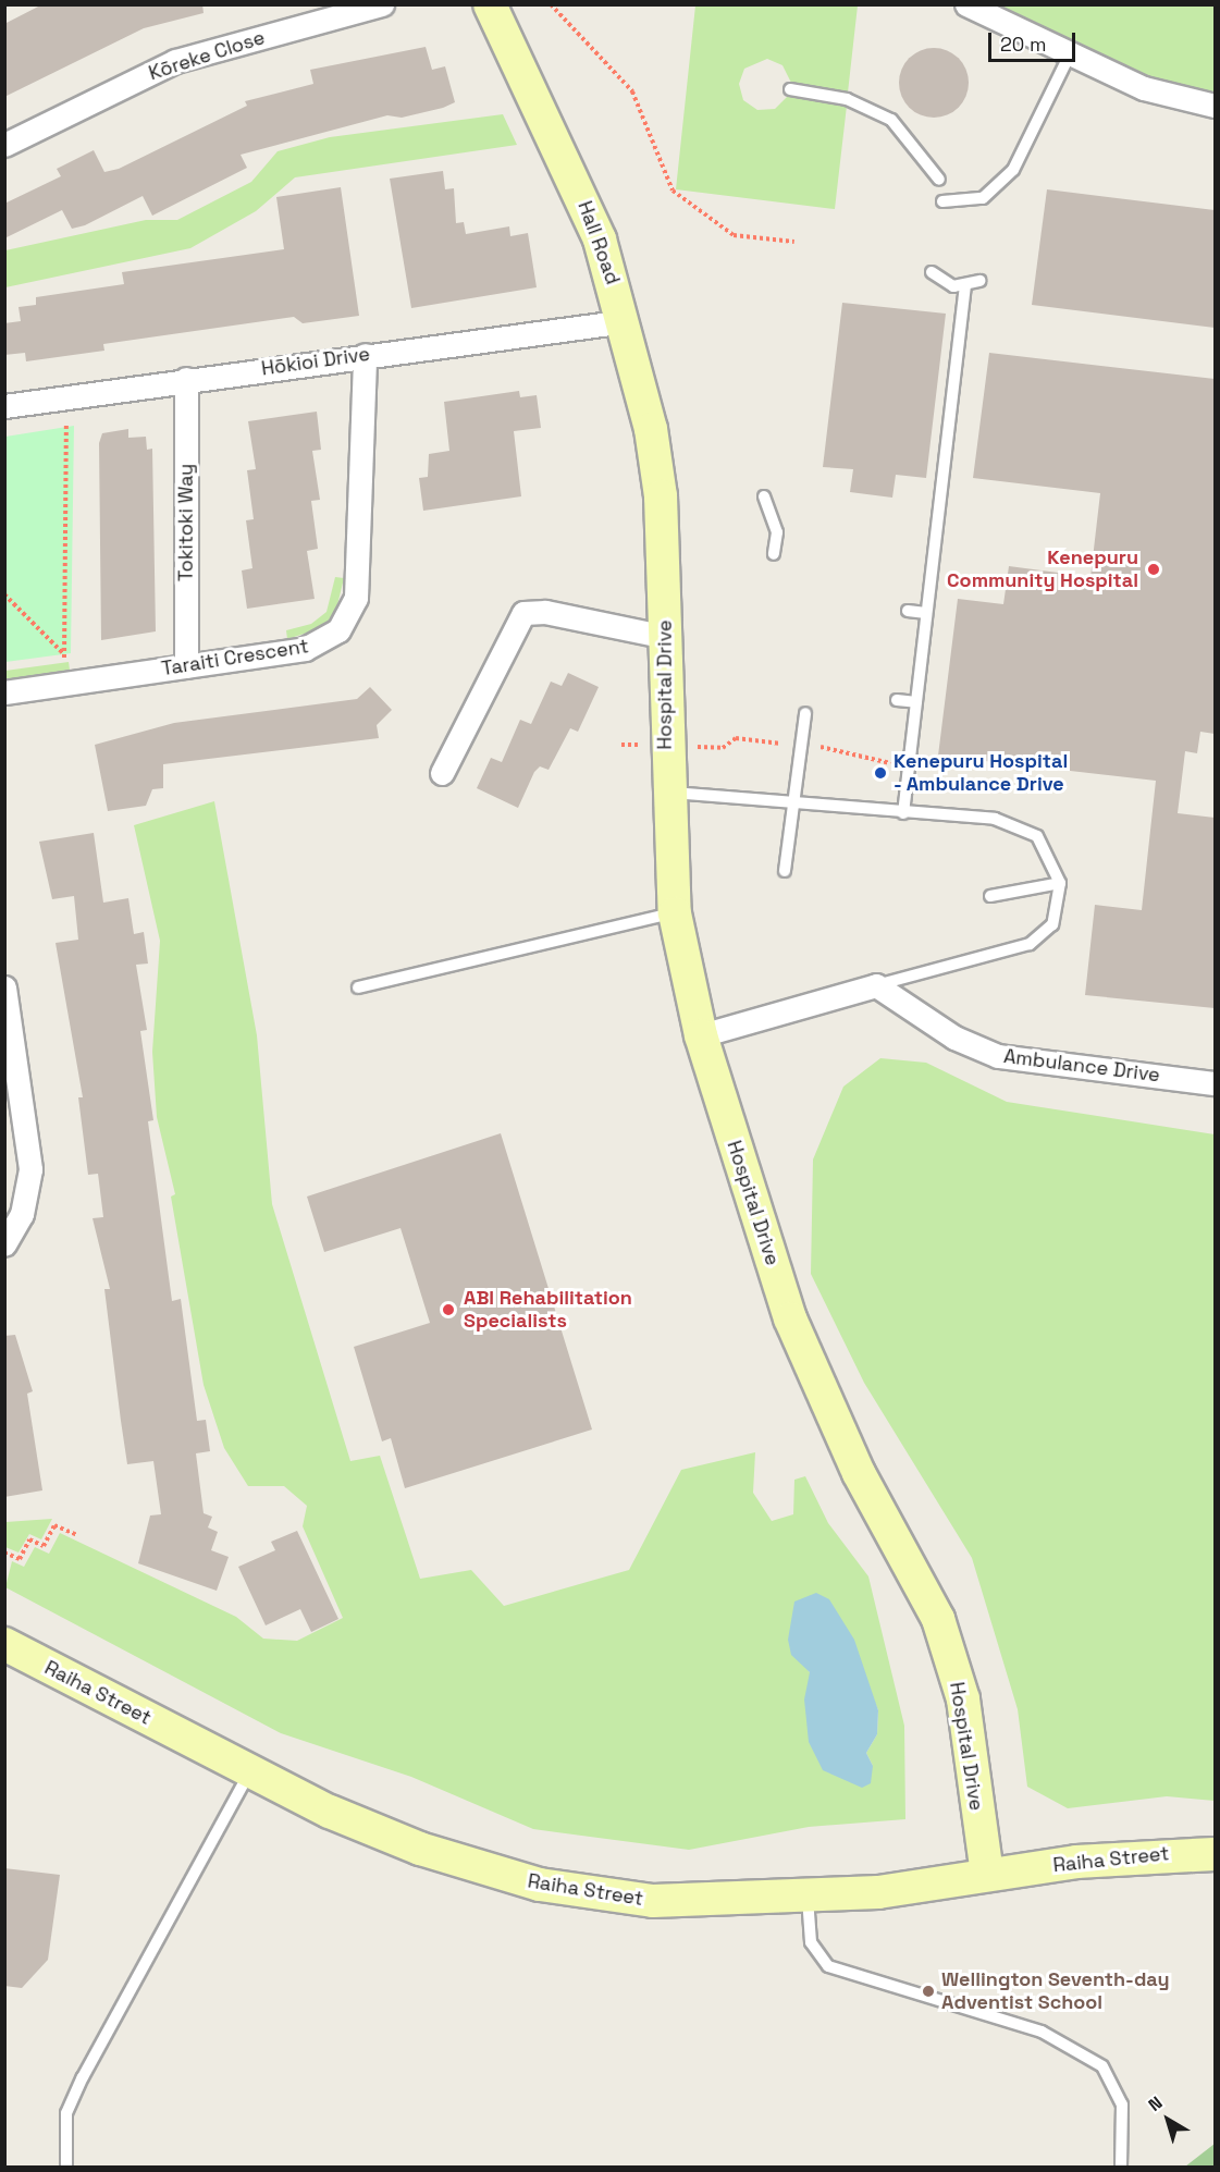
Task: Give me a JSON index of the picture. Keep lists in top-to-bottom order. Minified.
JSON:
{"streets":{"street":["Kōreke Close","Hall Road","Hōkioi Drive","Tokitoki Way","Taraiti Crescent","Hospital Drive","Ambulance Drive","Raiha Street"]},"crossings":[["Hall Road","Hōkioi Drive"],["Hall Road","Hospital Drive"],["Hōkioi Drive","Tokitoki Way"],["Hōkioi Drive","Taraiti Crescent"],["Tokitoki Way","Taraiti Crescent"],["Hospital Drive","Raiha Street"]],"places":["Kenepuru Community Hospital","Kenepuru Hospital - Ambulance Drive","ABI Rehabilitation Specialists","Wellington Seventh-day Adventist School"],"scale_bar":"20 m","north":"top left"}
